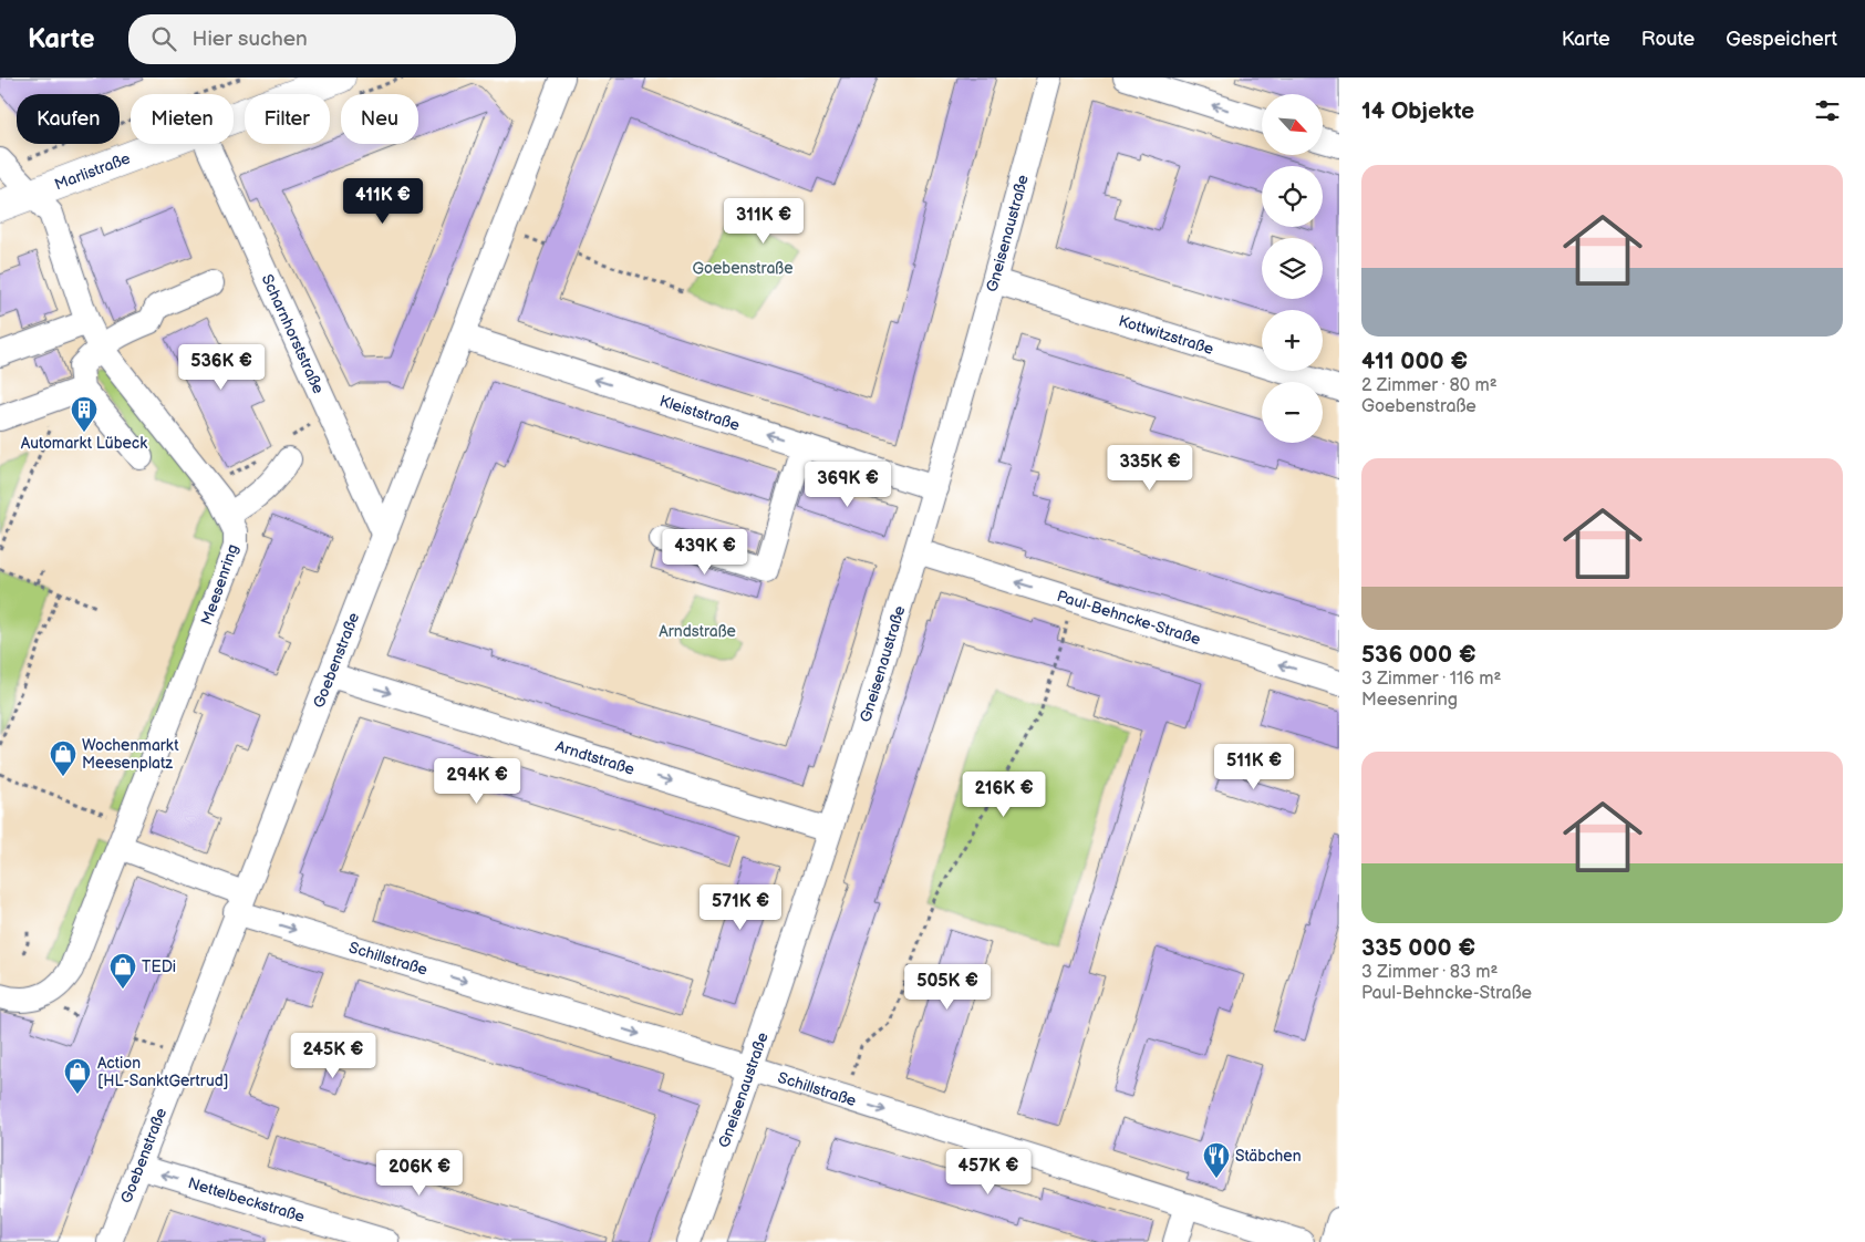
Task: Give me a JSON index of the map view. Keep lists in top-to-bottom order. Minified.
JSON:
{"streets":{"main road":["Marlistraße"],"street":["Gneisenaustraße","Scharnhorststraße","Kottwitzstraße","Kleiststraße","Meesenring","Paul-Behncke-Straße","Goebenstraße","Arndtstraße","Schillstraße","Nettelbeckstraße"]},"crossings":[["Marlistraße","Meesenring"],["Gneisenaustraße","Kottwitzstraße"],["Gneisenaustraße","Kleiststraße"],["Gneisenaustraße","Paul-Behncke-Straße"],["Gneisenaustraße","Arndtstraße"],["Gneisenaustraße","Schillstraße"],["Scharnhorststraße","Goebenstraße"],["Kleiststraße","Goebenstraße"],["Goebenstraße","Arndtstraße"],["Goebenstraße","Schillstraße"],["Goebenstraße","Nettelbeckstraße"]],"one_way":["Kleiststraße","Paul-Behncke-Straße","Arndtstraße","Schillstraße","Nettelbeckstraße"],"parks":["Goebenstraße","Arndstraße"],"places":{"building":["Automarkt Lübeck"],"shop":["Wochenmarkt Meesenplatz","TEDi","Action [HL-SanktGertrud]"],"restaurant":["Stäbchen"]},"north":"bottom right","page":{"header":"Karte","search":"Hier suchen","nav":["Karte","Route","Gespeichert"],"heading":"14 Objekte","map_buttons":["+","−"],"chip":["Kaufen","Mieten","Filter","Neu"],"list":[{"name":"411 000 €","note":"2 Zimmer · 80 m² · Goebenstraße"},{"name":"536 000 €","note":"3 Zimmer · 116 m² · Meesenring"},{"name":"335 000 €","note":"3 Zimmer · 83 m² · Paul-Behncke-Straße"}],"price":["411K €","311K €","536K €","335K €","369K €","439K €","511K €","294K €","216K €","571K €","505K €","245K €","457K €","206K €"]}}
